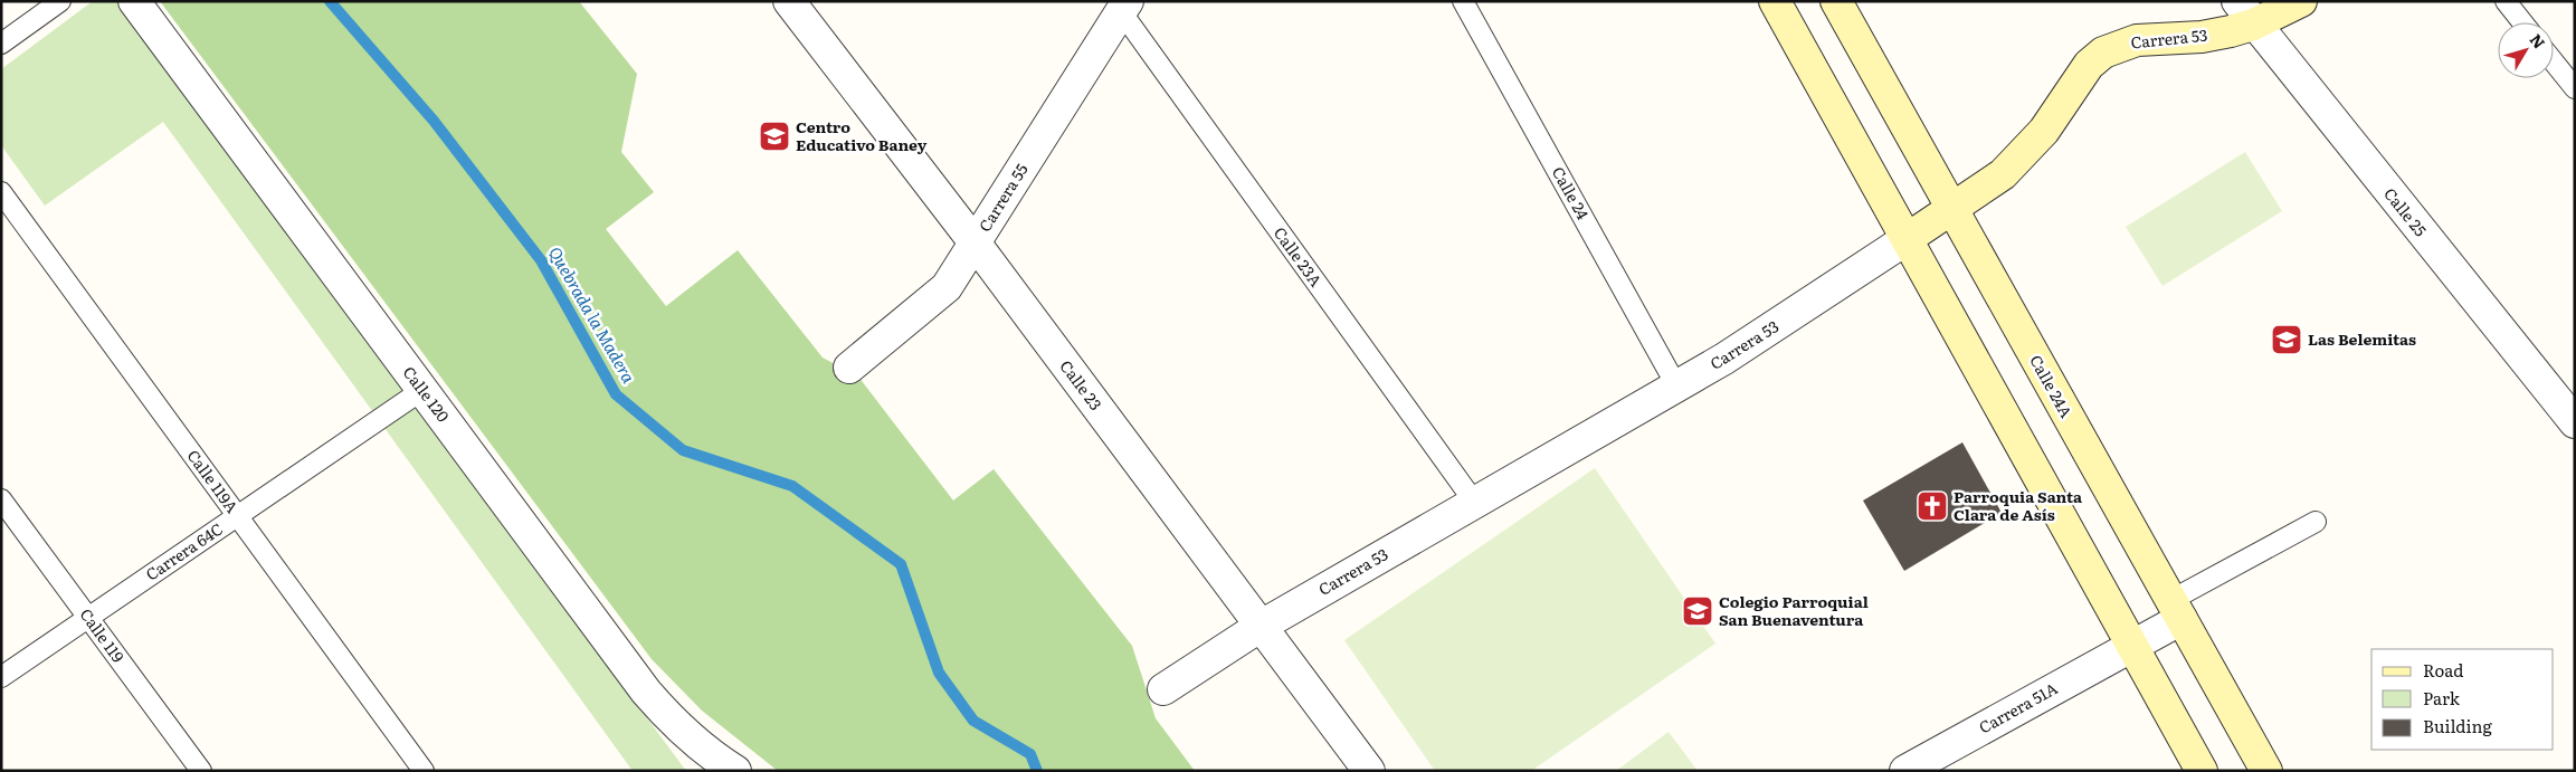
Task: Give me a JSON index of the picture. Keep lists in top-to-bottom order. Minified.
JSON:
{"streets":{"main road":["Carrera 53","Calle 24A"],"street":["Carrera 55","Calle 25","Calle 23","Calle 120","Carrera 51A"],"lane":["Calle 24","Calle 23A","Calle 119A","Carrera 64C","Calle 119"]},"crossings":[["Carrera 53","Calle 24"],["Carrera 53","Calle 25"],["Carrera 53","Calle 23A"],["Carrera 53","Calle 23"],["Carrera 53","Calle 24A"],["Carrera 55","Calle 23A"],["Carrera 55","Calle 23"],["Calle 24A","Carrera 51A"],["Calle 120","Carrera 64C"],["Calle 119A","Carrera 64C"],["Carrera 64C","Calle 119"]],"water":["Quebrada la Madera"],"places":{"school or university":["Centro Educativo Baney","Las Belemitas","Colegio Parroquial San Buenaventura"],"church":["Parroquia Santa Clara de Asís"]},"legend":["Road","Park","Building"],"north":"top right"}
